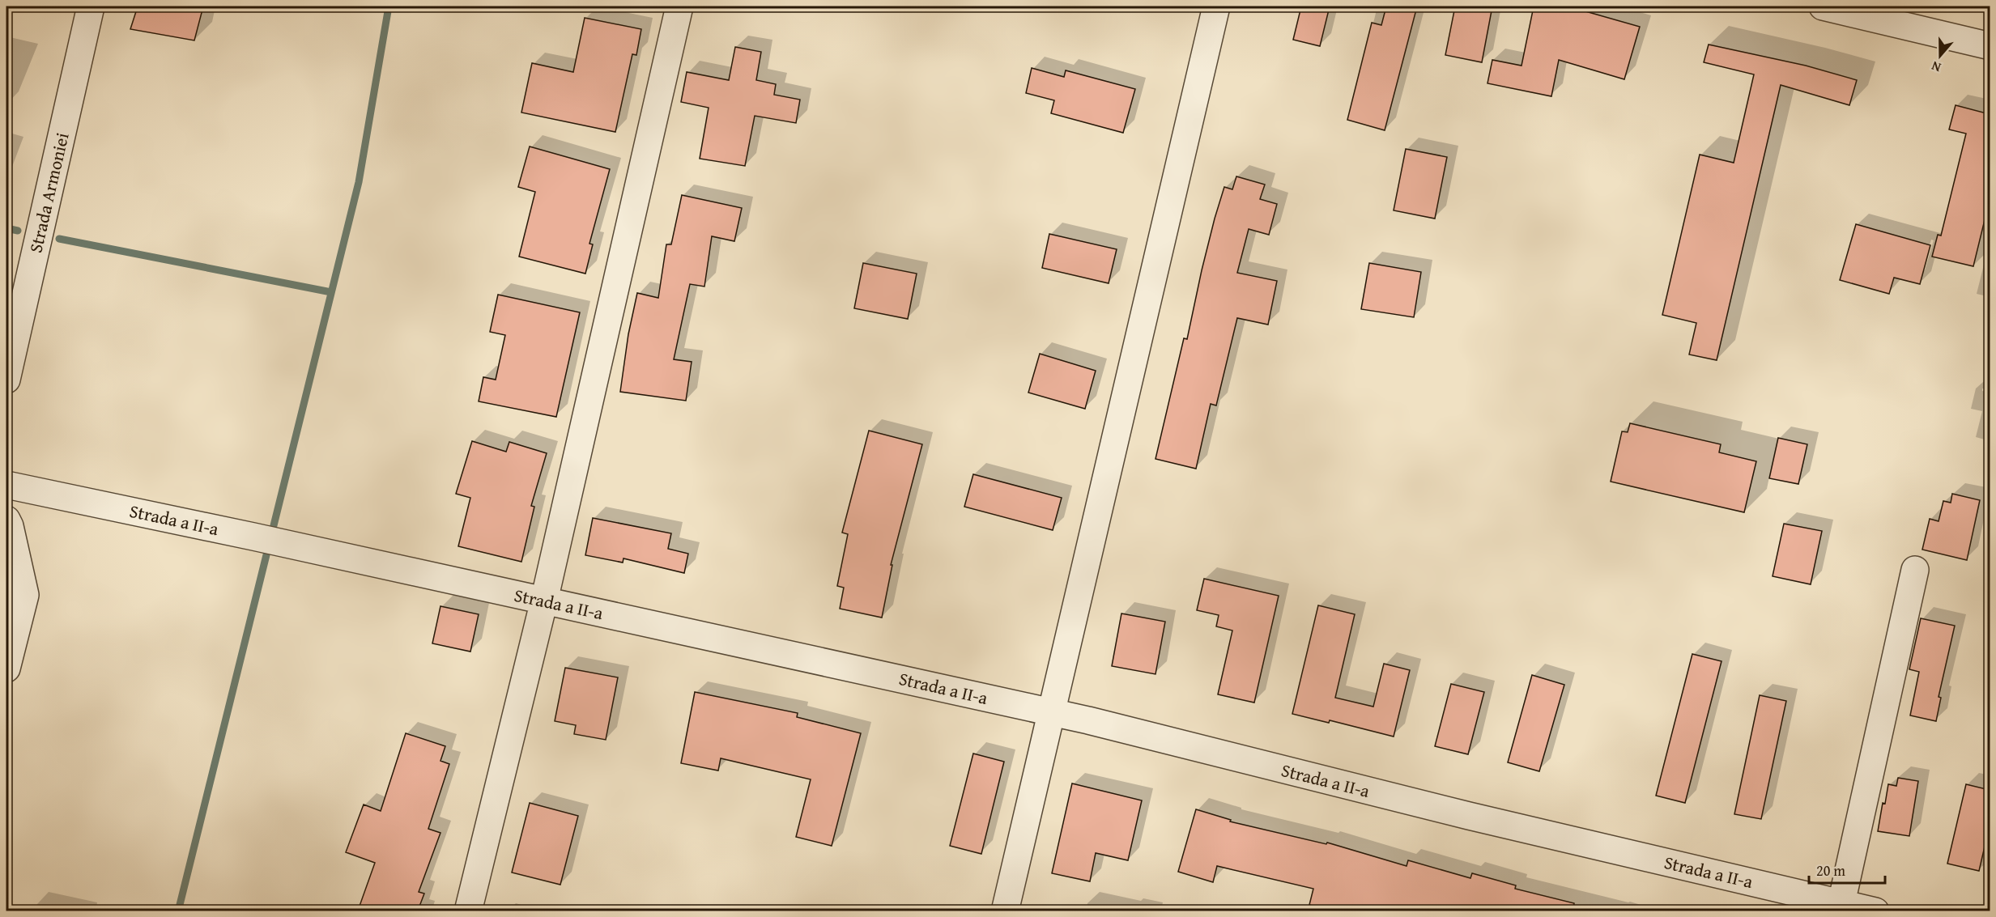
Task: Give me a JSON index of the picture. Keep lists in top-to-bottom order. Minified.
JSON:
{"streets":{"street":["Strada Armoniei","Strada a II-a"]},"scale_bar":"20 m","north":"bottom"}
